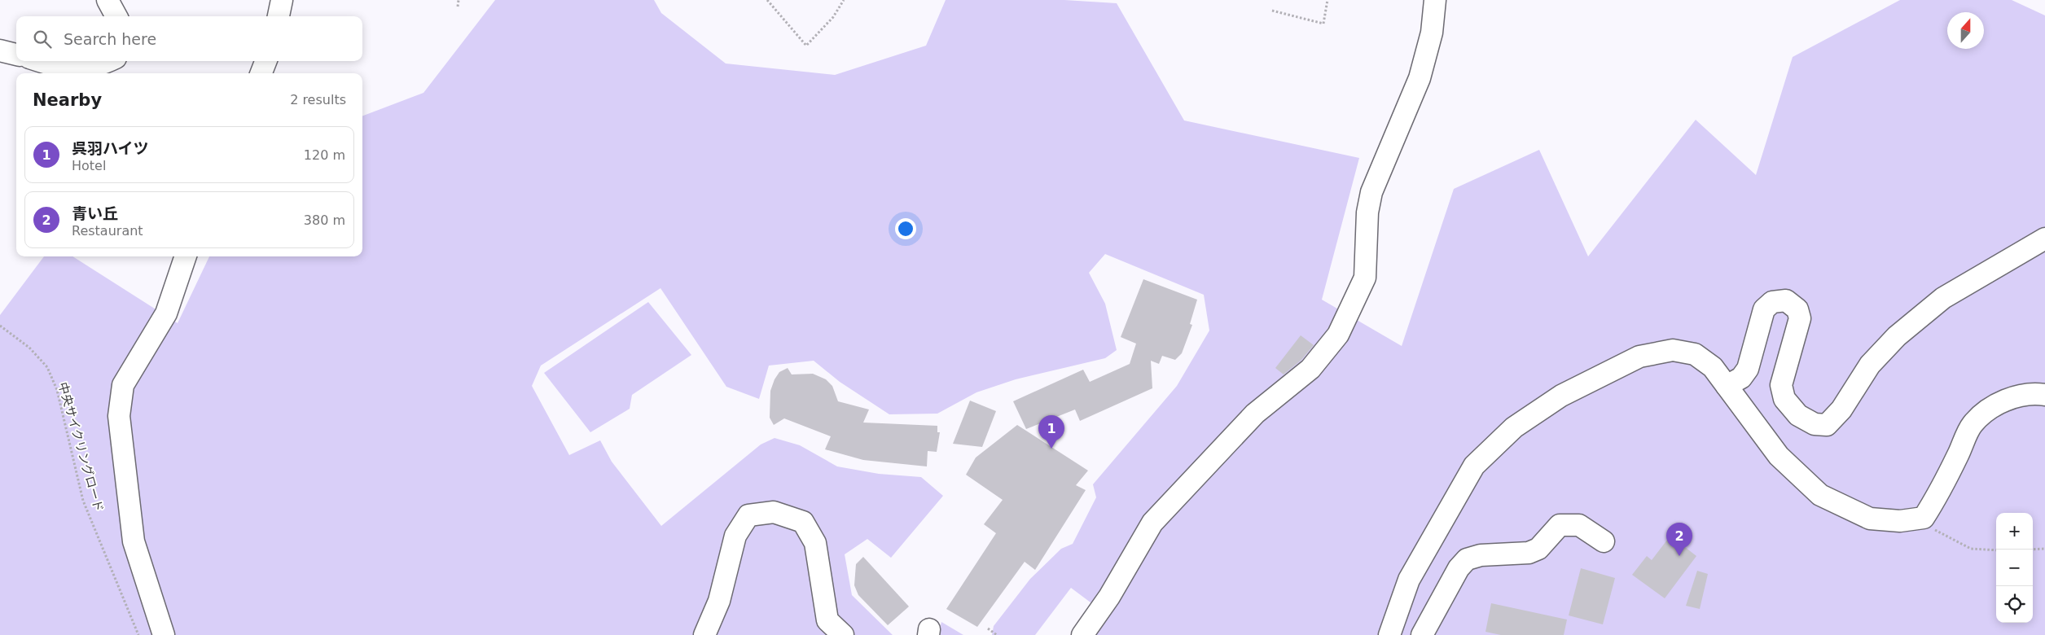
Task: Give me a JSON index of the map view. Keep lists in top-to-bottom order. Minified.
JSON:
{"streets":{"path":["中央サイクリングロード"]},"north":"top","page":{"search":"Search here","heading":["Nearby","2 results"],"list":[{"mark":"1","name":"呉羽ハイツ","note":"Hotel","value":"120 m"},{"mark":"2","name":"青い丘","note":"Restaurant","value":"380 m"}],"pins":["1","2"],"map_buttons":["+","−"]}}
